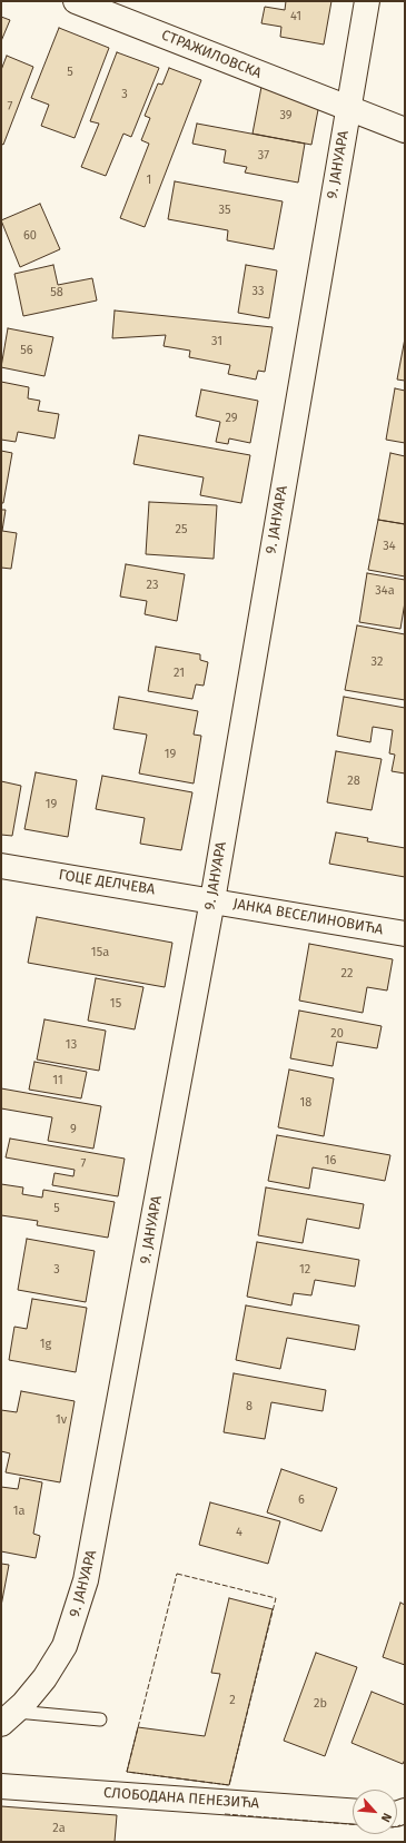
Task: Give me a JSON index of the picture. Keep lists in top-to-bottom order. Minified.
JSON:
{"streets":{"street":["СТРАЖИЛОВСКА","9. ЈАНУАРА","ГОЦЕ ДЕЛЧЕВА","ЈАНКА ВЕСЕЛИНОВИЋА","СЛОБОДАНА ПЕНЕЗИЋА"]},"crossings":[["СТРАЖИЛОВСКА","9. ЈАНУАРА"],["9. ЈАНУАРА","ГОЦЕ ДЕЛЧЕВА"],["9. ЈАНУАРА","ЈАНКА ВЕСЕЛИНОВИЋА"],["ГОЦЕ ДЕЛЧЕВА","ЈАНКА ВЕСЕЛИНОВИЋА"]],"house_numbers":["41","5","3","7","39","37","1","35","60","33","58","31","56","29","25","34","23","34a","32","21","19","28","19","15a","22","15","20","13","11","18","9","16","7","5","3","12","1g","8","1v","6","1a","4","2","2b","2a"],"north":"bottom right"}
